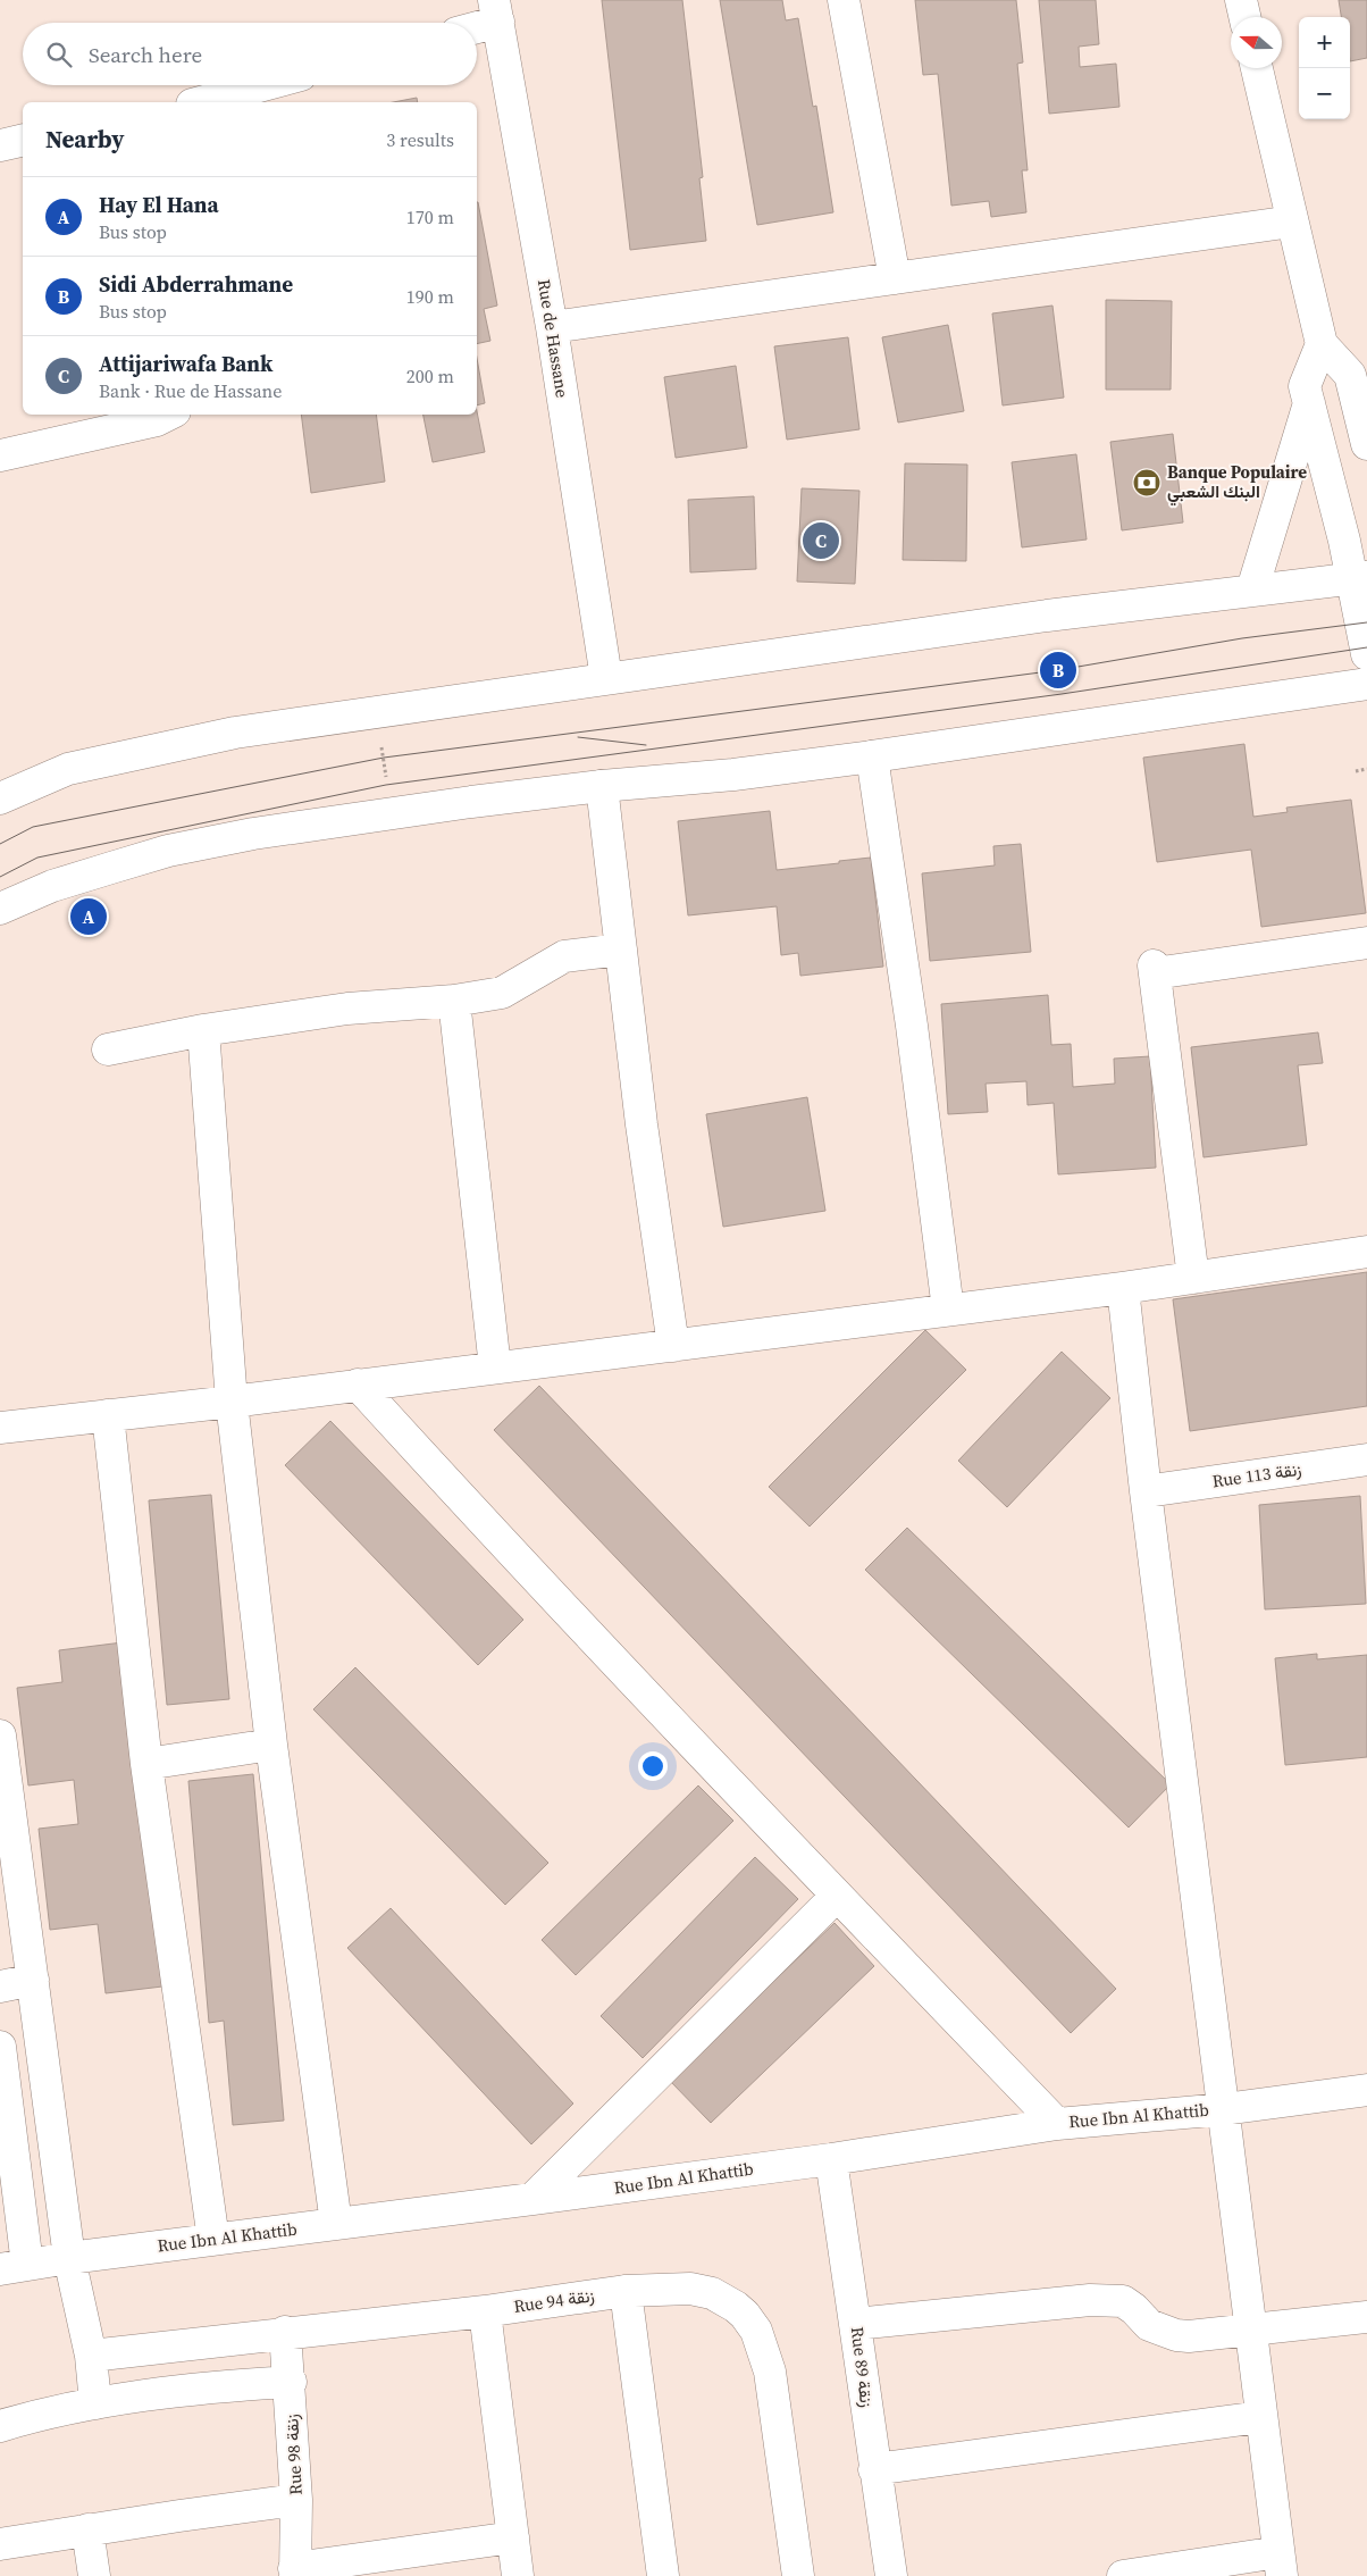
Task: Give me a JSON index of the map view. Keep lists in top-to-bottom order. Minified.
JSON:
{"streets":{"street":["Rue de Hassane","Rue 113 زنقة","Rue Ibn Al Khattib","Rue 94 زنقة","Rue 89 زنقة","Rue 98 زنقة"]},"crossings":[["Rue Ibn Al Khattib","Rue 89 زنقة"],["Rue 94 زنقة","Rue 98 زنقة"]],"places":{"bank":["Banque Populaire البنك الشعبي"]},"north":"left","page":{"map_buttons":["+","−"],"search":"Search here","heading":["Nearby","3 results"],"list":[{"mark":"A","name":"Hay El Hana","note":"Bus stop","value":"170 m"},{"mark":"B","name":"Sidi Abderrahmane","note":"Bus stop","value":"190 m"},{"mark":"C","name":"Attijariwafa Bank","note":"Bank · Rue de Hassane","value":"200 m"}],"pins":["C","B","A"]}}
